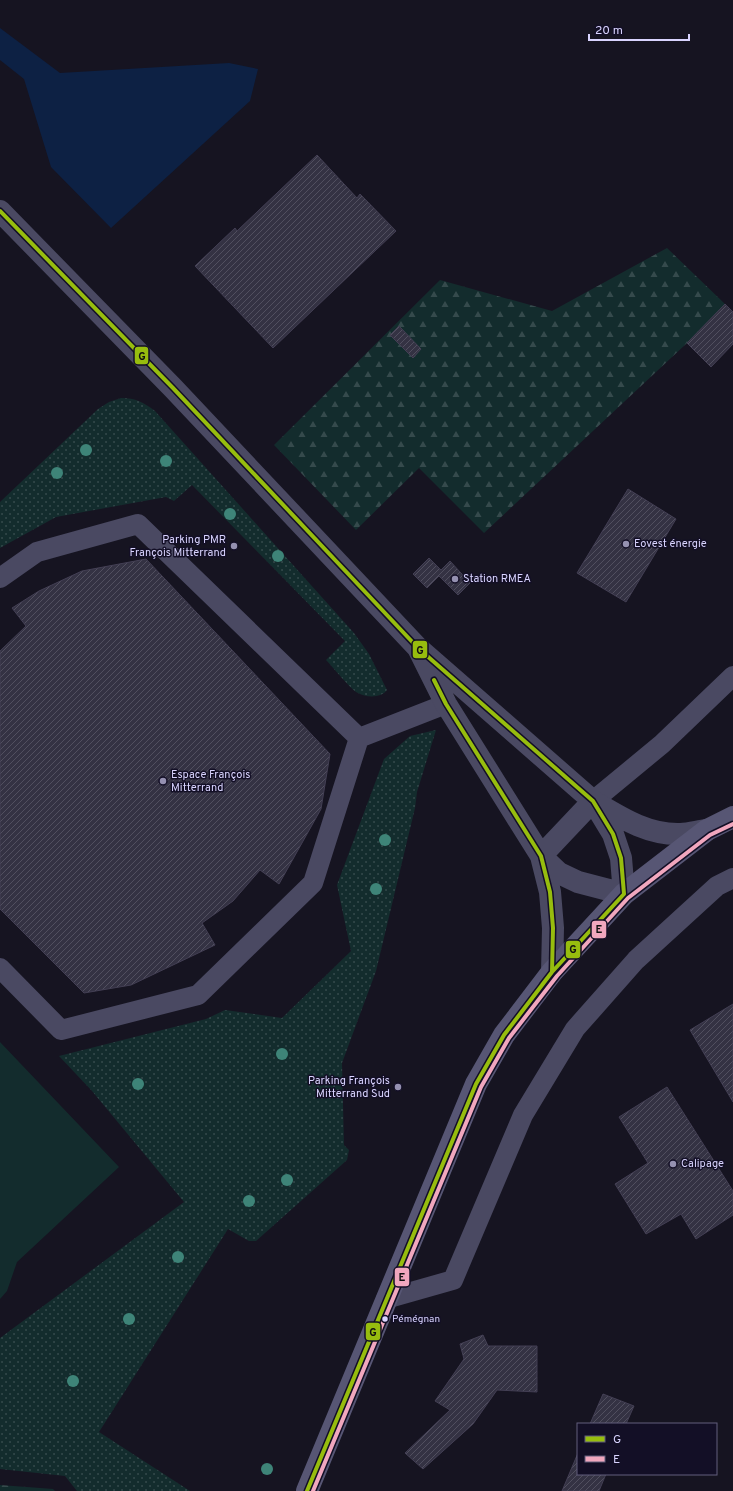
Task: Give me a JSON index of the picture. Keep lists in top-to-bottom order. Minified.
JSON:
{"places":["Eovest énergie","Parking PMR François Mitterrand","Station RMEA","Espace François Mitterrand","Parking François Mitterrand Sud","Calipage","Pémégnan"],"lines":["transit line G","transit line E"],"legend":["G","E"],"scale_bar":"20 m"}
